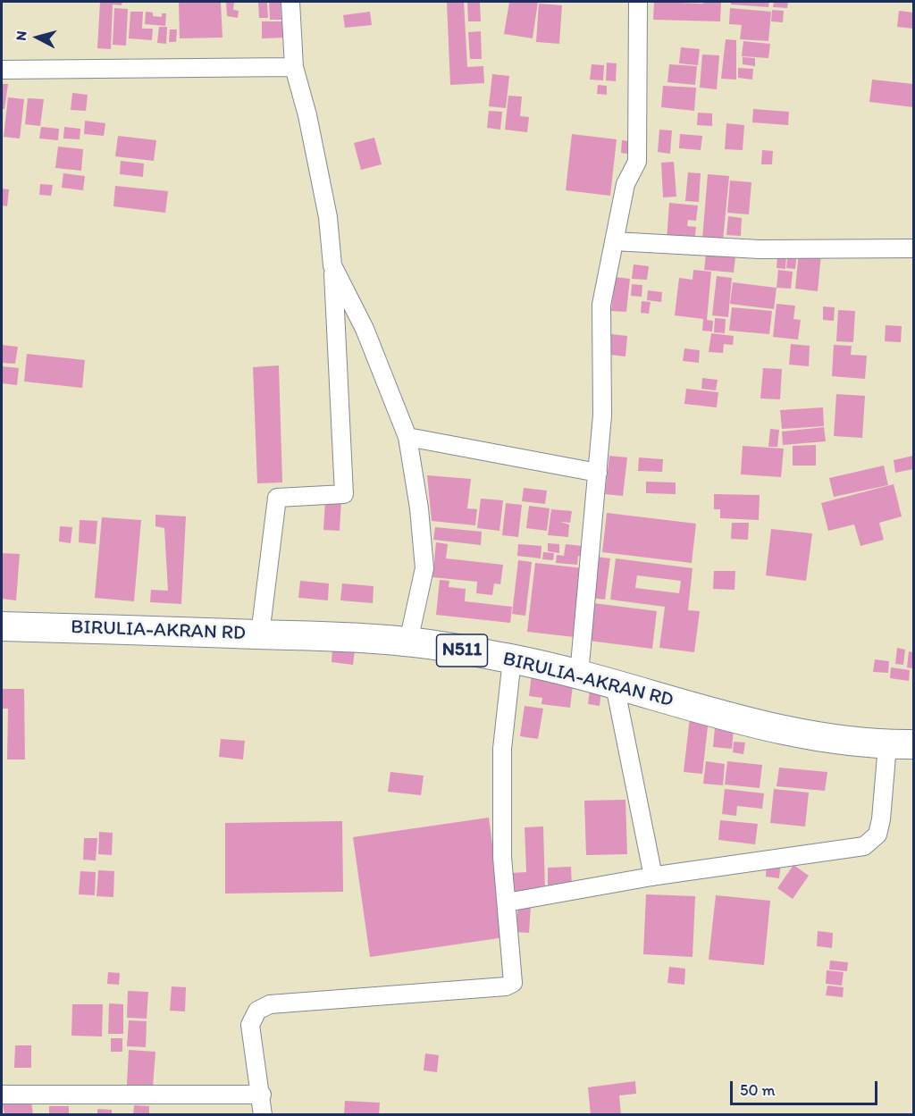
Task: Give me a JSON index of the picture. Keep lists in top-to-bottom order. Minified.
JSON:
{"streets":{"highway":["BIRULIA-AKRAN RD","N511"]},"scale_bar":"50 m","north":"left"}
